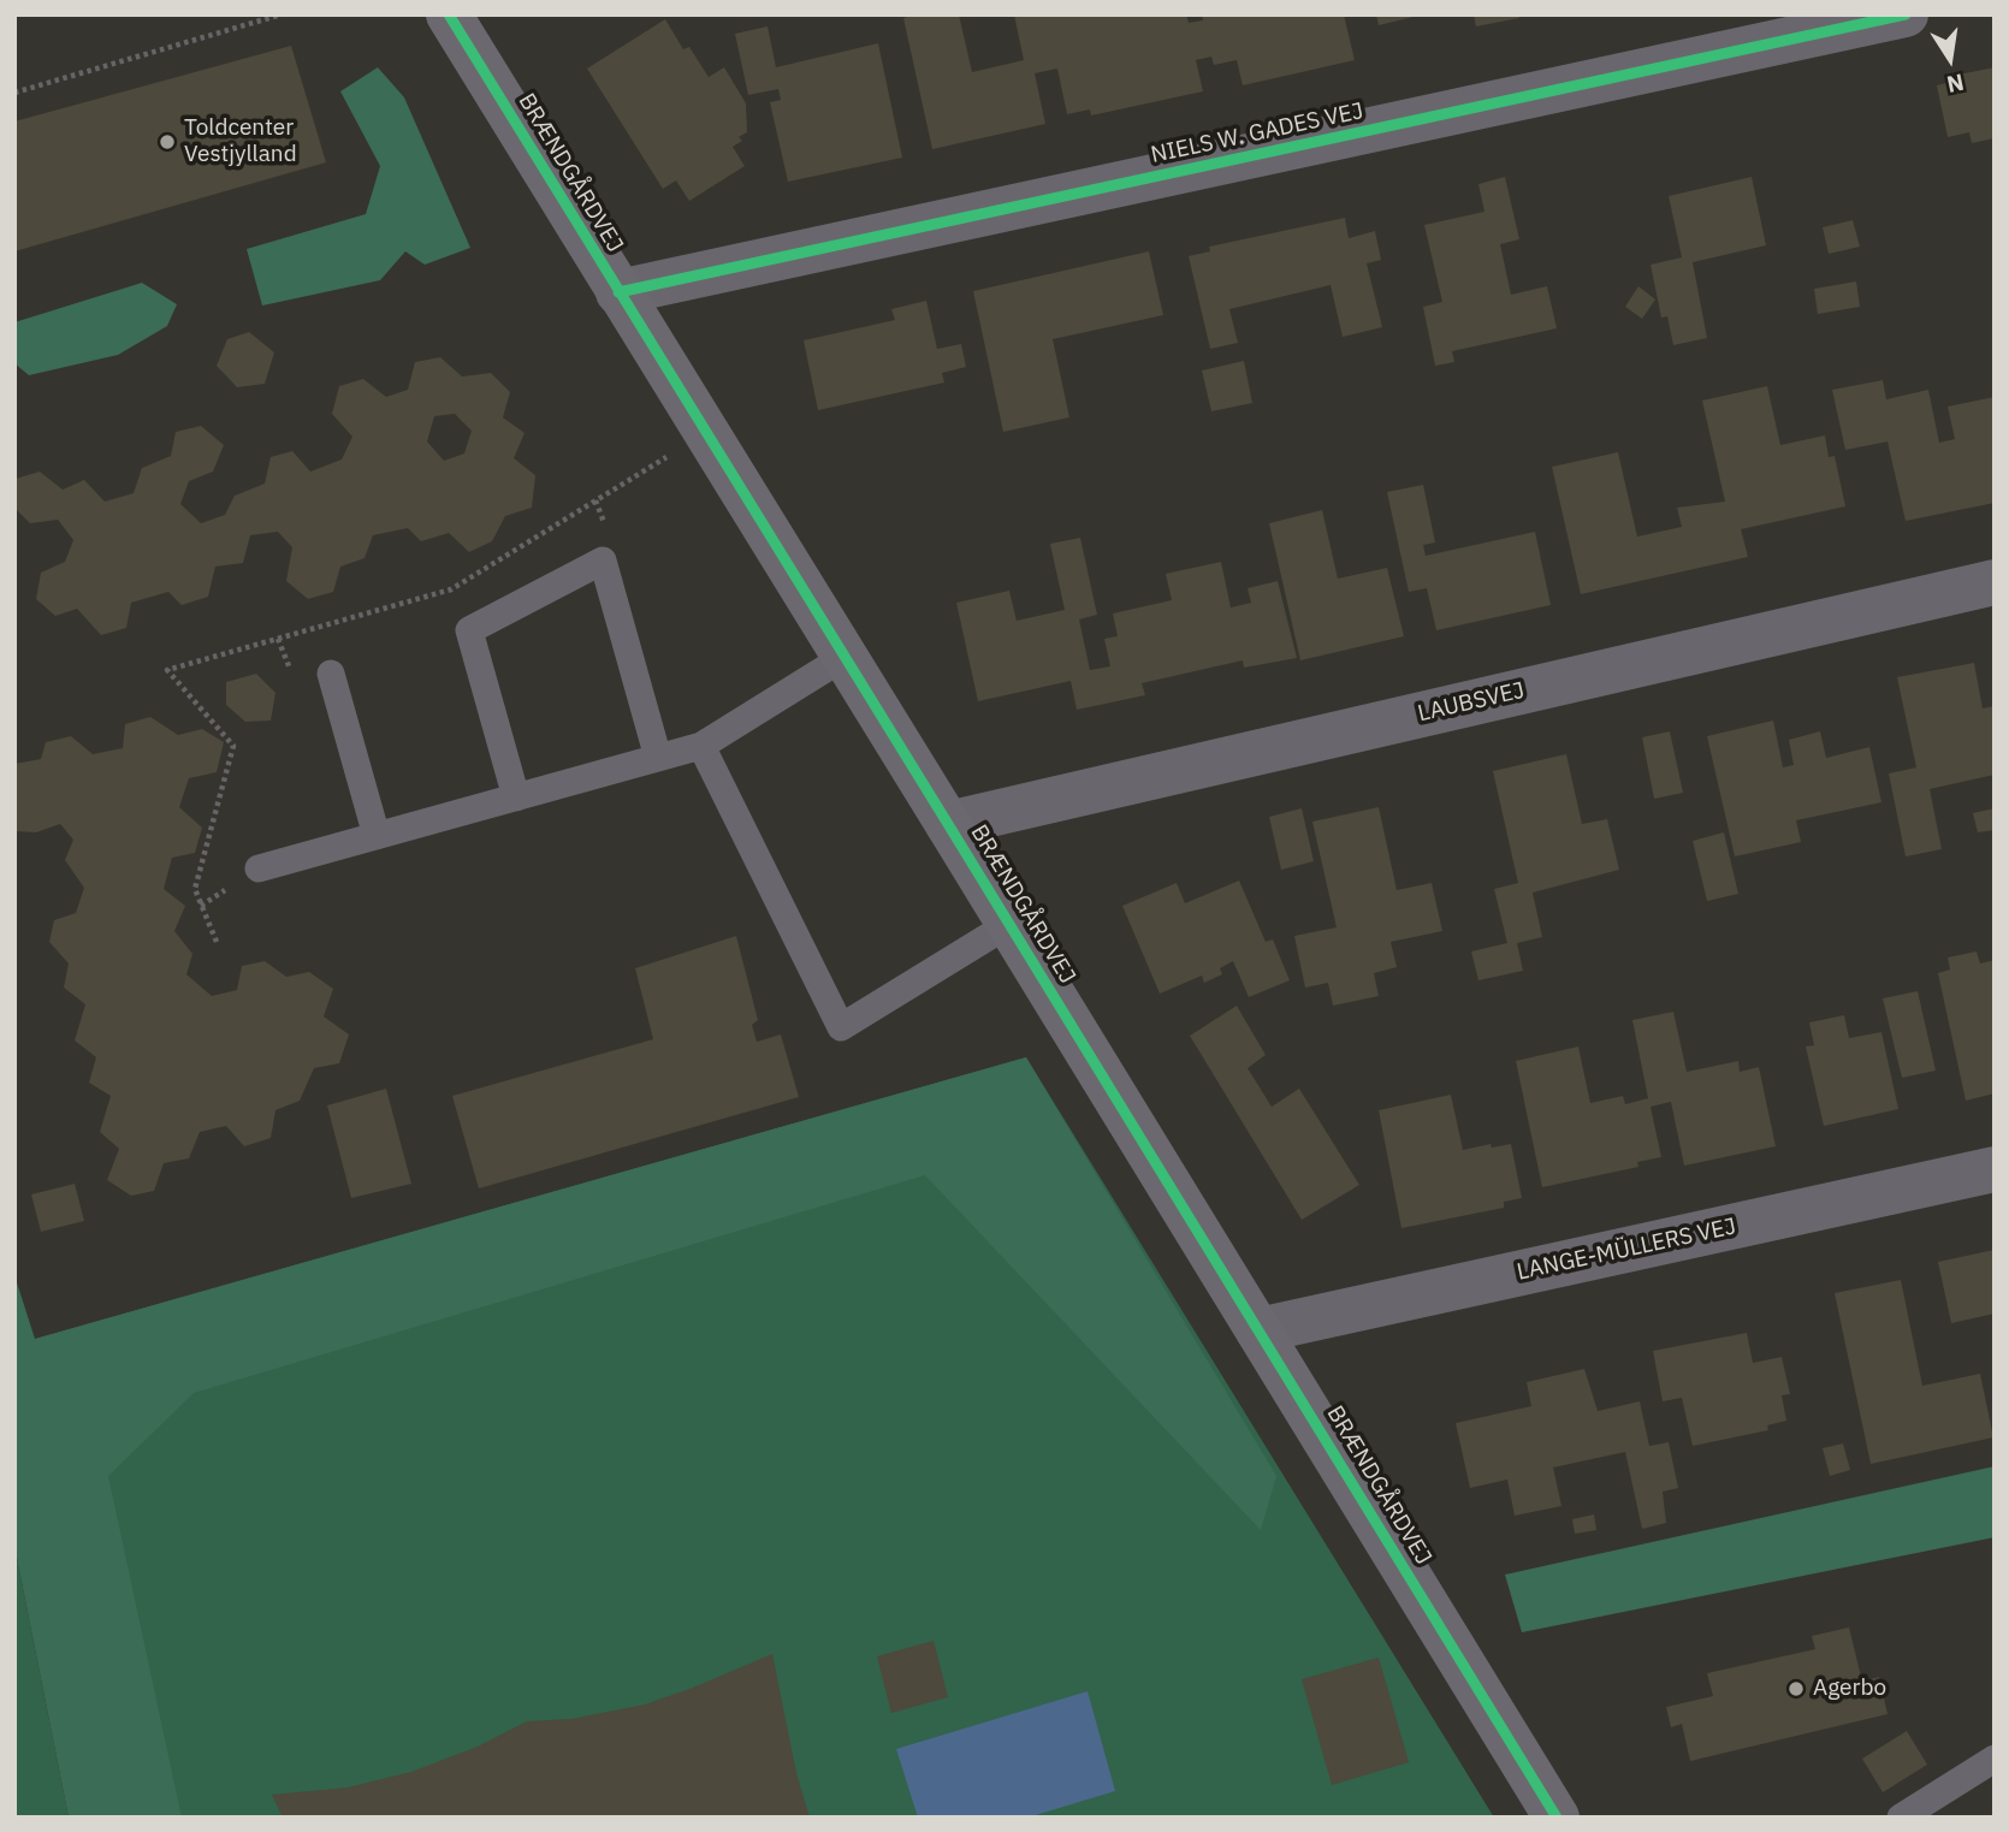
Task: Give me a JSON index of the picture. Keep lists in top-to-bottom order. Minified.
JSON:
{"streets":{"street":["NIELS W. GADES VEJ","BRÆNDGÅRDVEJ","LAUBSVEJ","LANGE-MÜLLERS VEJ"]},"crossings":[["NIELS W. GADES VEJ","BRÆNDGÅRDVEJ"],["BRÆNDGÅRDVEJ","LAUBSVEJ"],["BRÆNDGÅRDVEJ","LANGE-MÜLLERS VEJ"]],"places":["Toldcenter Vestjylland","Agerbo"],"north":"bottom"}
